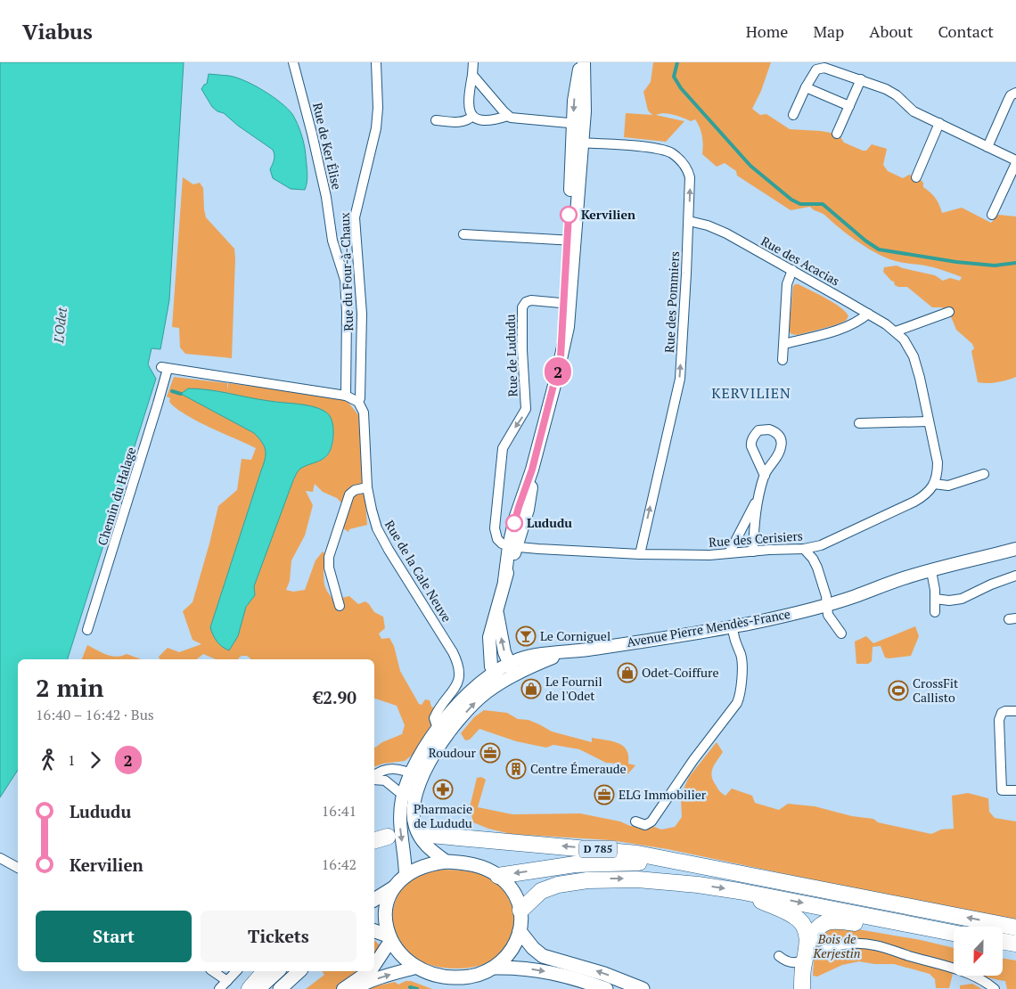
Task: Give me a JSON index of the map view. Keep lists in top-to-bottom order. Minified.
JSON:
{"streets":{"highway":["D 785"],"street":["Rue de Ker Élise","Rue des Acacias","Rue du Four-à-Chaux","Rue des Pommiers","Rue de Lududu","Chemin du Halage","Rue des Cerisiers","Rue de la Cale Neuve","Avenue Pierre Mendès-France"]},"crossings":[["Rue de Ker Élise","Chemin du Halage"],["Rue des Acacias","Rue des Pommiers"],["Rue des Acacias","Rue des Cerisiers"],["Rue du Four-à-Chaux","Rue de la Cale Neuve"],["Rue des Pommiers","Rue des Cerisiers"],["Rue de Lududu","Rue des Cerisiers"],["Rue de la Cale Neuve","Avenue Pierre Mendès-France"],["Avenue Pierre Mendès-France","D 785"]],"one_way":["Rue des Pommiers"],"districts":["KERVILIEN"],"water":["L'Odet"],"parks":["Bois de Kerjestin"],"places":{"other":["Kervilien","Lududu"],"bar":["Le Corniguel"],"shop":["Odet-Coiffure","Le Fournil de l'Odet"],"sports":["CrossFit Callisto"],"office":["Roudour","ELG Immobilier"],"building":["Centre Émeraude"],"pharmacy":["Pharmacie de Lududu"]},"lines":["bus line 2"],"north":"bottom","page":{"header":"Viabus","nav":["Home","Map","About","Contact"],"on_map":"2","heading":["2 min","16:40 – 16:42 · Bus","€2.90"],"legs":["1","2"],"list":[{"name":"Lududu","value":"16:41"},{"name":"Kervilien","value":"16:42"}],"buttons":["Start","Tickets"]}}
